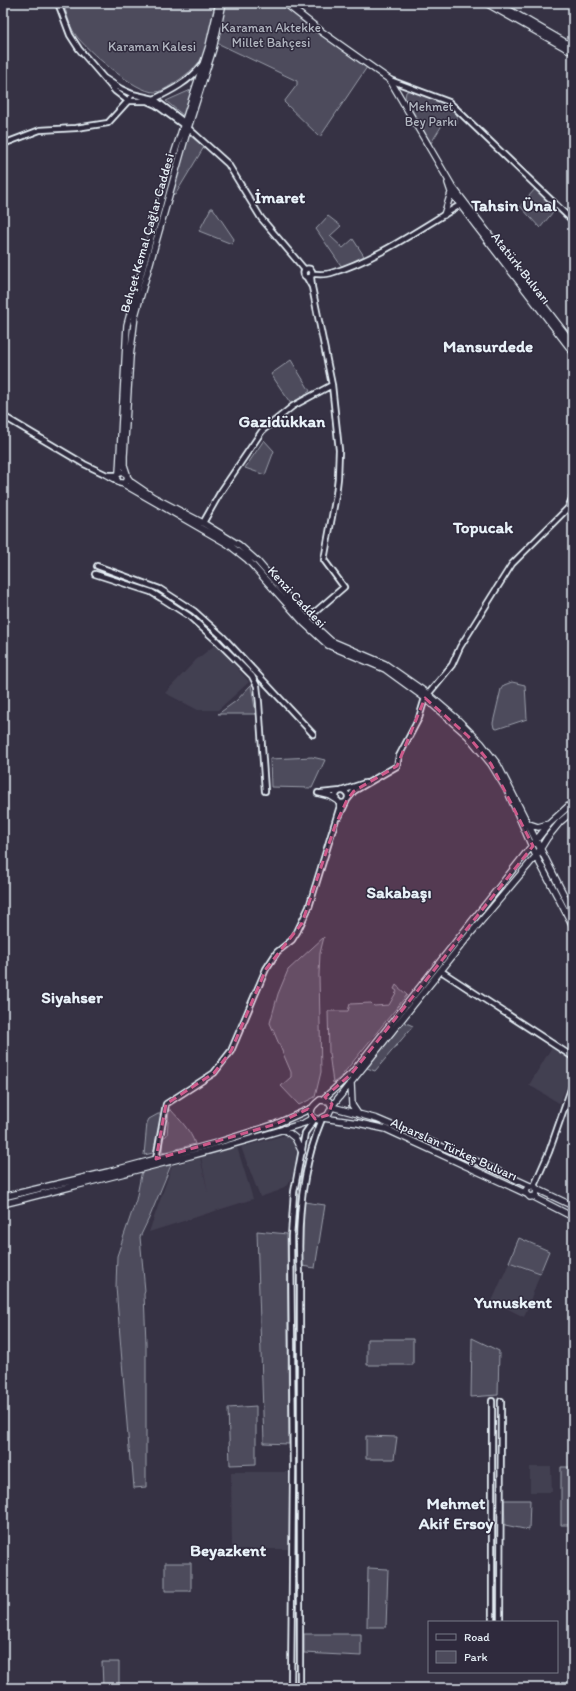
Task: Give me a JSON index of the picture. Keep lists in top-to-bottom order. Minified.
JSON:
{"streets":{"main road":["Behçet Kemal Çağlar Caddesi","Atatürk Bulvarı","Kenzi Caddesi","Alparslan Türkeş Bulvarı"]},"crossings":[["Behçet Kemal Çağlar Caddesi","Kenzi Caddesi"]],"districts":["İmaret","Tahsin Ünal","Mansurdede","Gazidükkan","Topucak","Sakabaşı","Siyahser","Yunuskent","Mehmet Akif Ersoy","Beyazkent"],"parks":["Karaman Aktekke Millet Bahçesi","Karaman Kalesi","Mehmet Bey Parkı"],"legend":["Road","Park"]}
